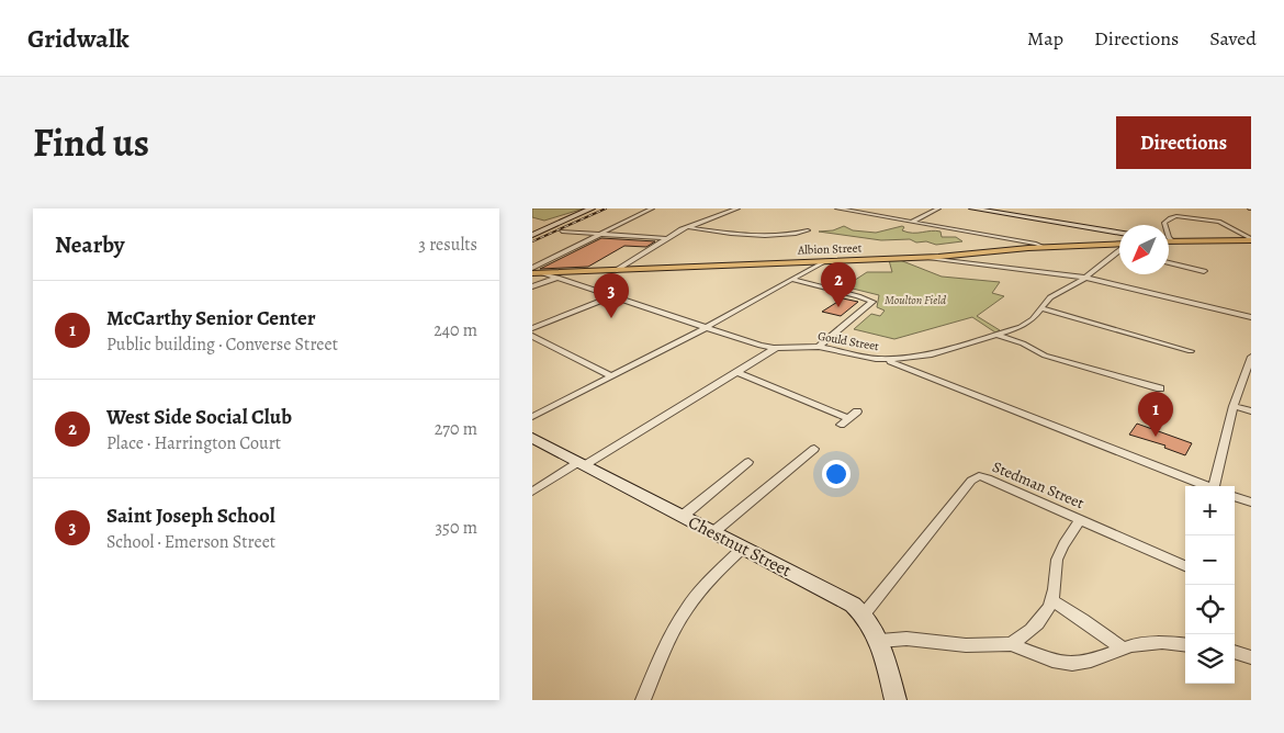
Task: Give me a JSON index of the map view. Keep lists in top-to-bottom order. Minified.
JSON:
{"streets":{"main road":["Albion Street"],"street":["Gould Street","Stedman Street","Chestnut Street"]},"crossings":[["Albion Street","Gould Street"],["Stedman Street","Chestnut Street"]],"parks":["Moulton Field"],"north":"bottom left","page":{"header":"Gridwalk","nav":["Map","Directions","Saved"],"title":"Find us","buttons":"Directions","heading":["Nearby","3 results"],"pins":["2","3","1"],"list":[{"mark":"1","name":"McCarthy Senior Center","note":"Public building · Converse Street","value":"240 m"},{"mark":"2","name":"West Side Social Club","note":"Place · Harrington Court","value":"270 m"},{"mark":"3","name":"Saint Joseph School","note":"School · Emerson Street","value":"350 m"}],"map_buttons":["+","−"]}}
